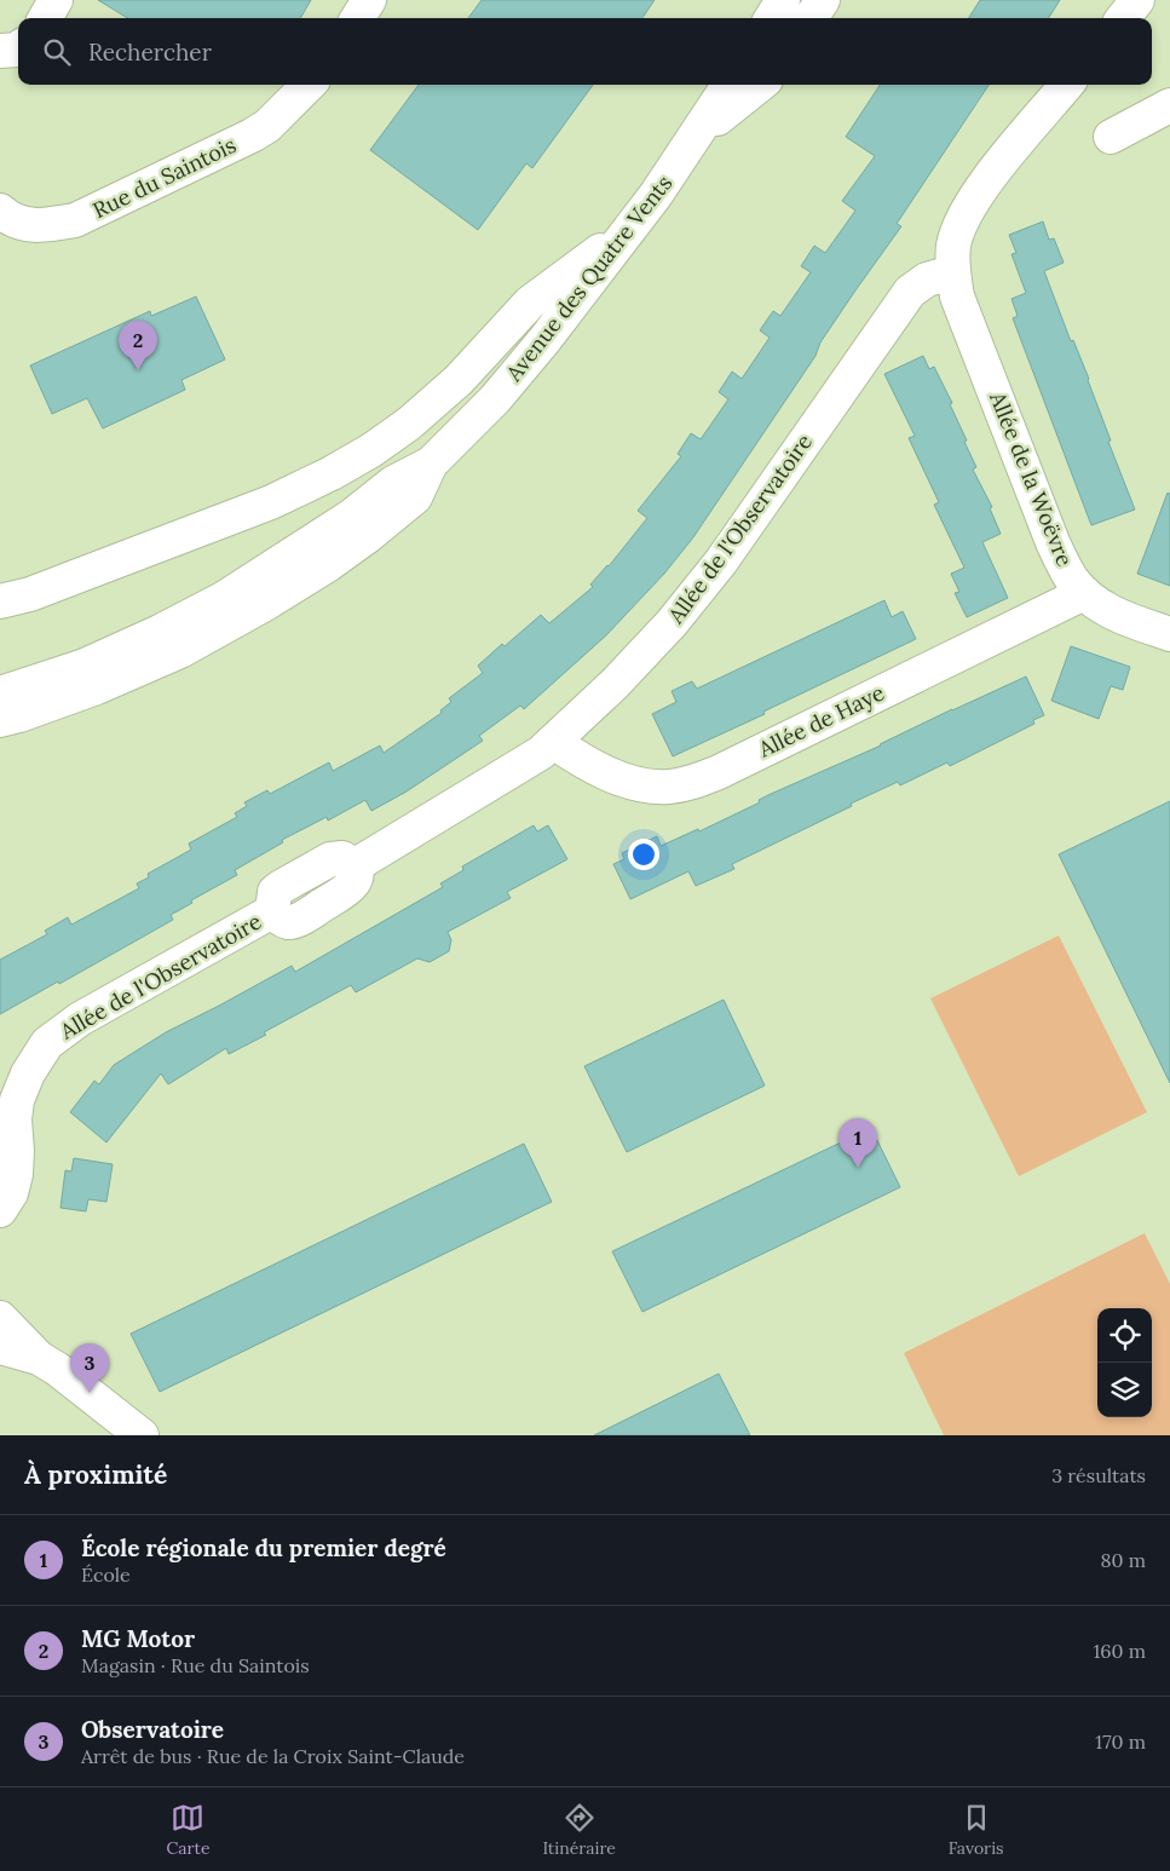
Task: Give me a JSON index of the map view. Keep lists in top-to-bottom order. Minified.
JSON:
{"streets":{"street":["Rue du Saintois","Avenue des Quatre Vents","Allée de la Woëvre","Allée de l'Observatoire","Allée de Haye"]},"crossings":[["Allée de la Woëvre","Allée de l'Observatoire"],["Allée de la Woëvre","Allée de Haye"],["Allée de l'Observatoire","Allée de Haye"]],"page":{"search":"Rechercher","pins":["2","1","3"],"heading":["À proximité","3 résultats"],"list":[{"mark":"1","name":"École régionale du premier degré","note":"École","value":"80 m"},{"mark":"2","name":"MG Motor","note":"Magasin · Rue du Saintois","value":"160 m"},{"mark":"3","name":"Observatoire","note":"Arrêt de bus · Rue de la Croix Saint-Claude","value":"170 m"}],"nav":["Carte","Itinéraire","Favoris"]}}
